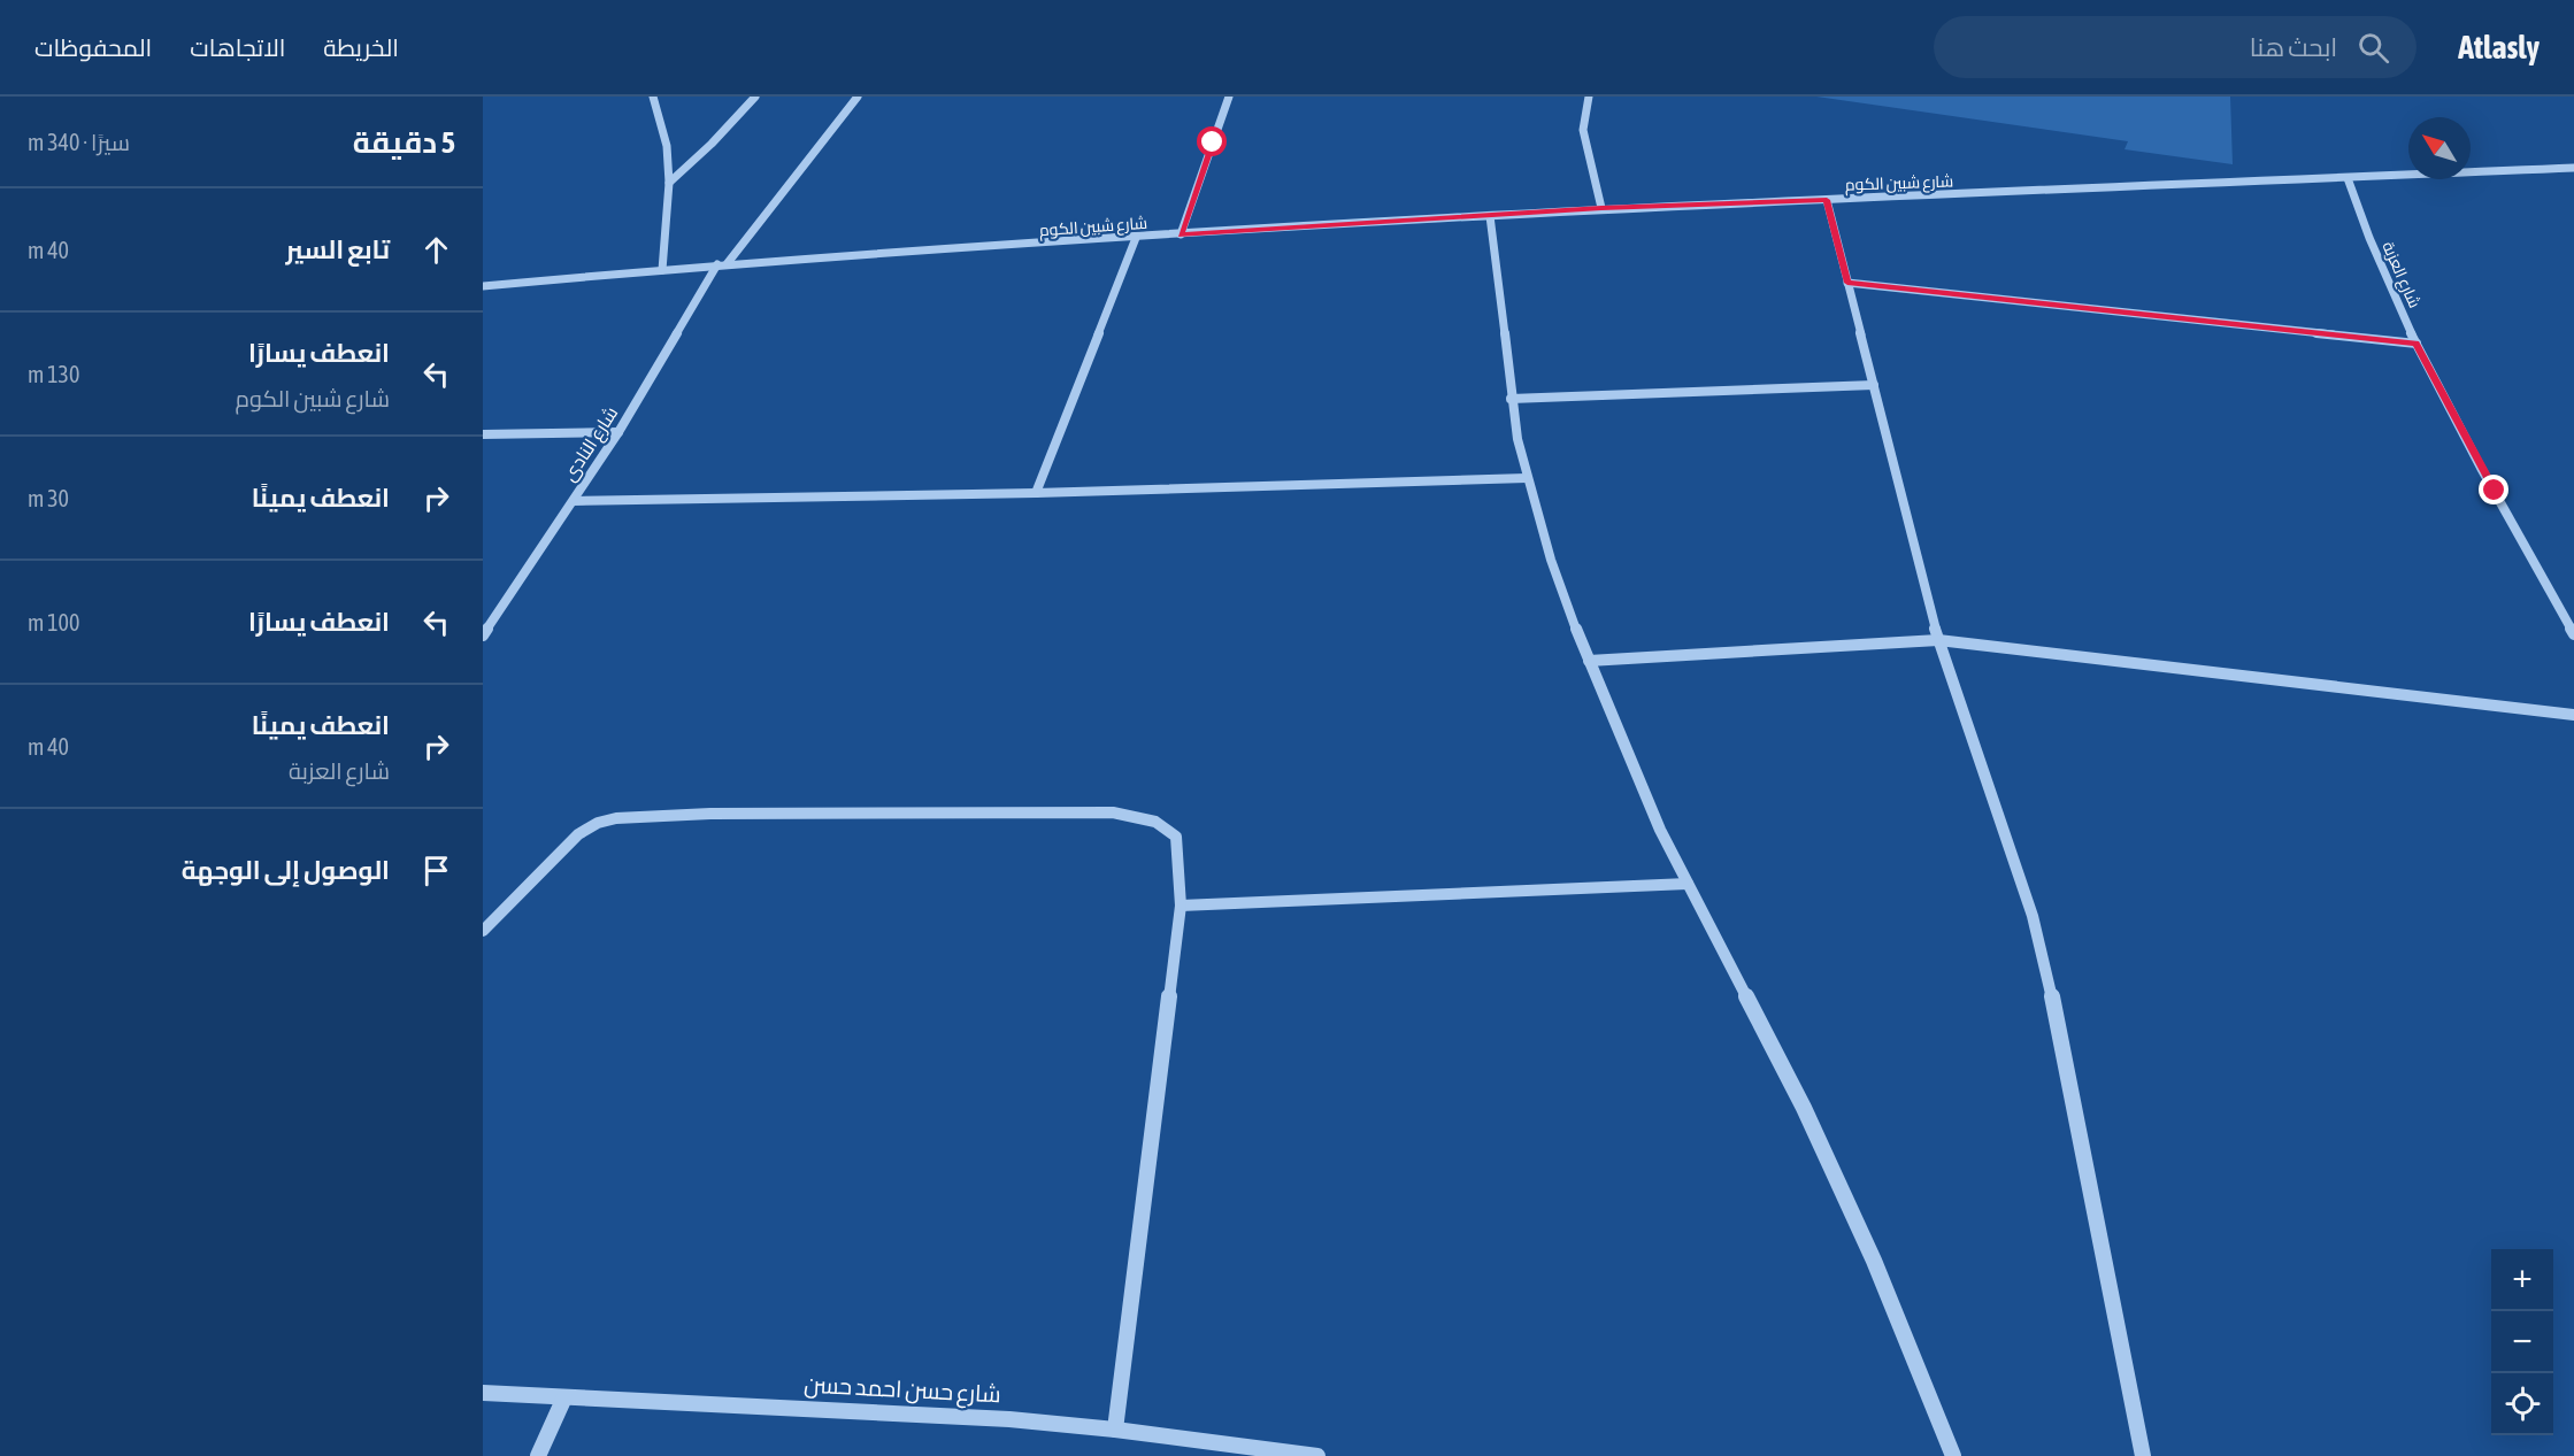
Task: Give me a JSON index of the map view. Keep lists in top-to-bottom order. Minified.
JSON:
{"streets":{"street":["شارع شبين الكوم","شارع العزبة","شارع النادى","شارع حسن احمد حسن"]},"crossings":[["شارع شبين الكوم","شارع العزبة"],["شارع شبين الكوم","شارع النادى"]],"north":"top left","page":{"header":"Atlasly","search":"ابحث هنا","nav":["الخريطة","الاتجاهات","المحفوظات"],"heading":["5 دقيقة","سيرًا · 340 m"],"list":[["تابع السير","40 m"],["انعطف يسارًا","شارع شبين الكوم","130 m"],["انعطف يمينًا","30 m"],["انعطف يسارًا","100 m"],["انعطف يمينًا","شارع العزبة","40 m"],"الوصول إلى الوجهة"],"map_buttons":["+","−"]}}
